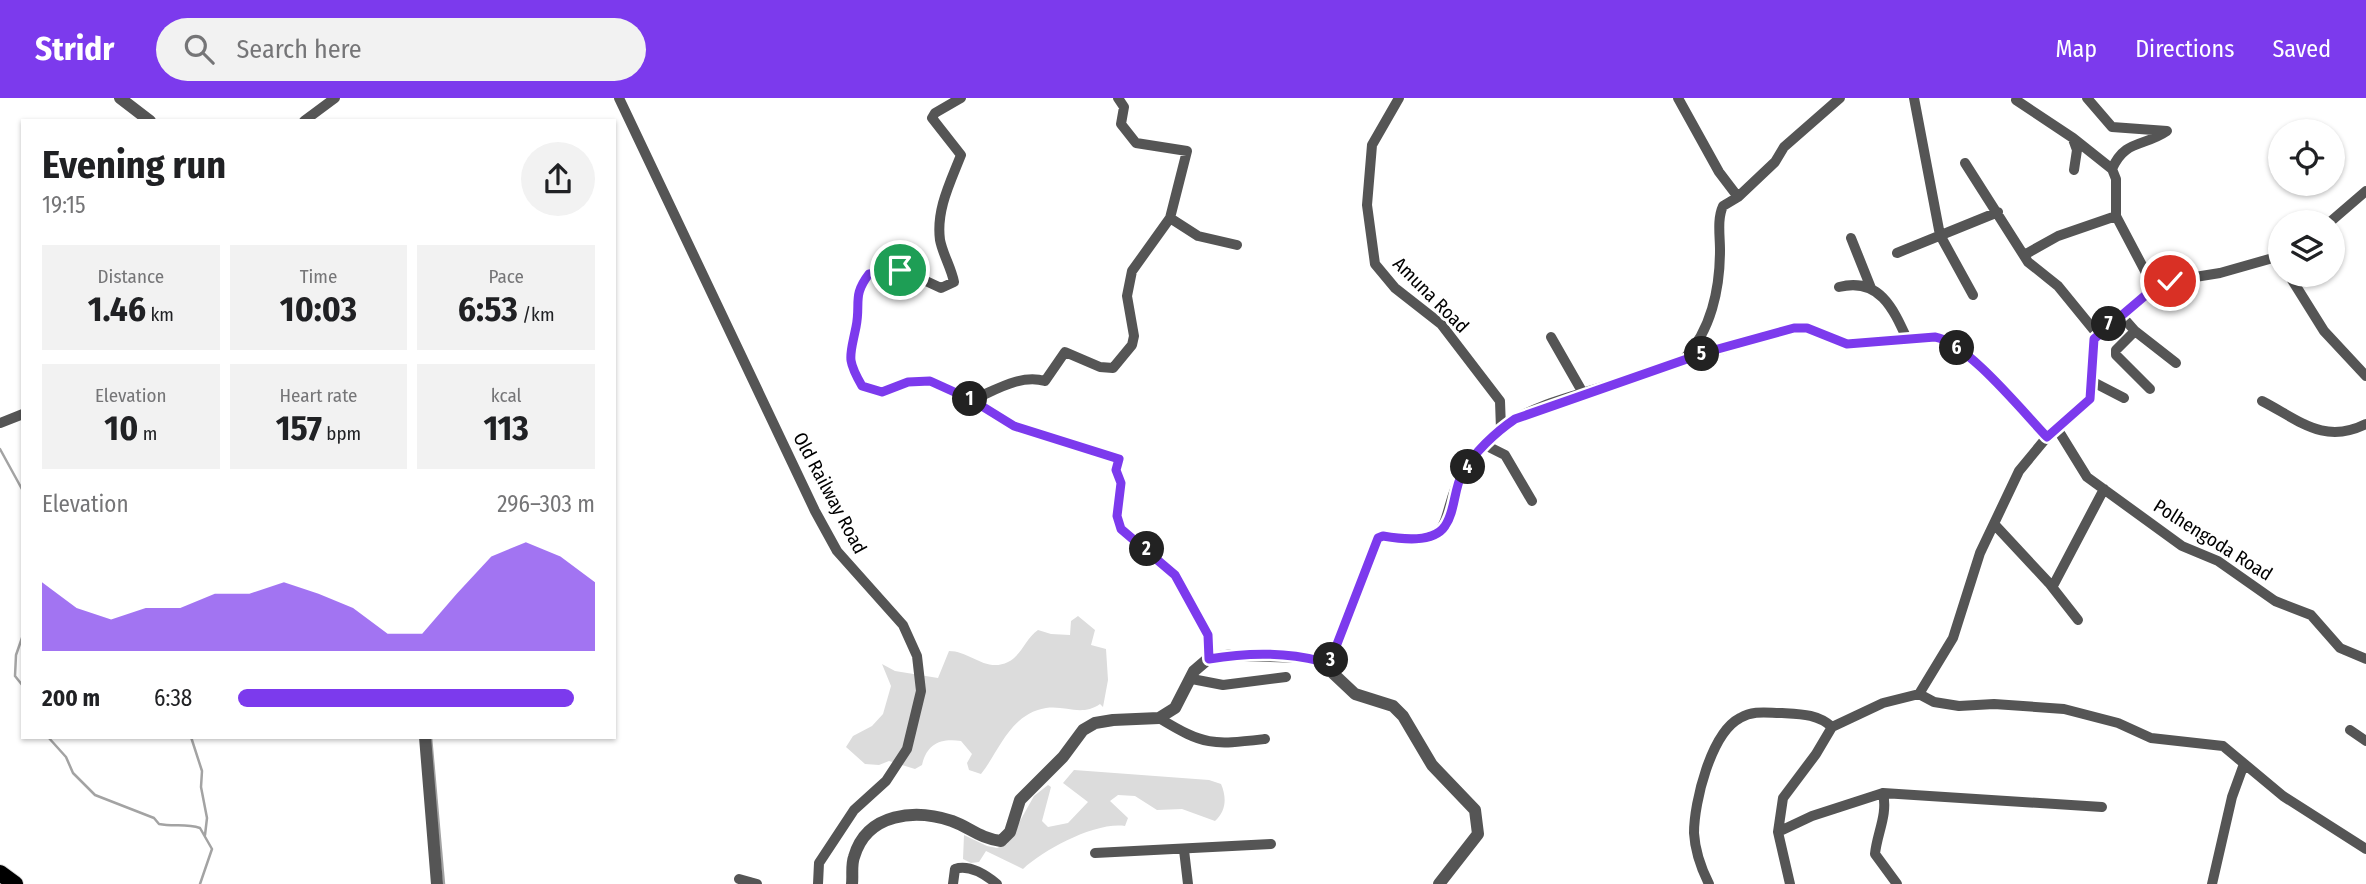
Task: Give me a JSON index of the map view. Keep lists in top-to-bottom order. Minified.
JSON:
{"streets":{"street":["Amuna Road","Old Railway Road","Polhengoda Road"]},"page":{"header":"Stridr","search":"Search here","nav":["Map","Directions","Saved"],"heading":["Evening run","19:15"],"stats":[["Distance","1.46 km"],["Time","10:03"],["Pace","6:53 /km"],["Elevation","10 m"],["Heart rate","157 bpm"],["kcal","113"]],"pins":["7","6","5","1","4","2","3"],"chart":["Elevation","296–303 m"],"list":[{"name":"200 m","note":"6:38"}]}}
